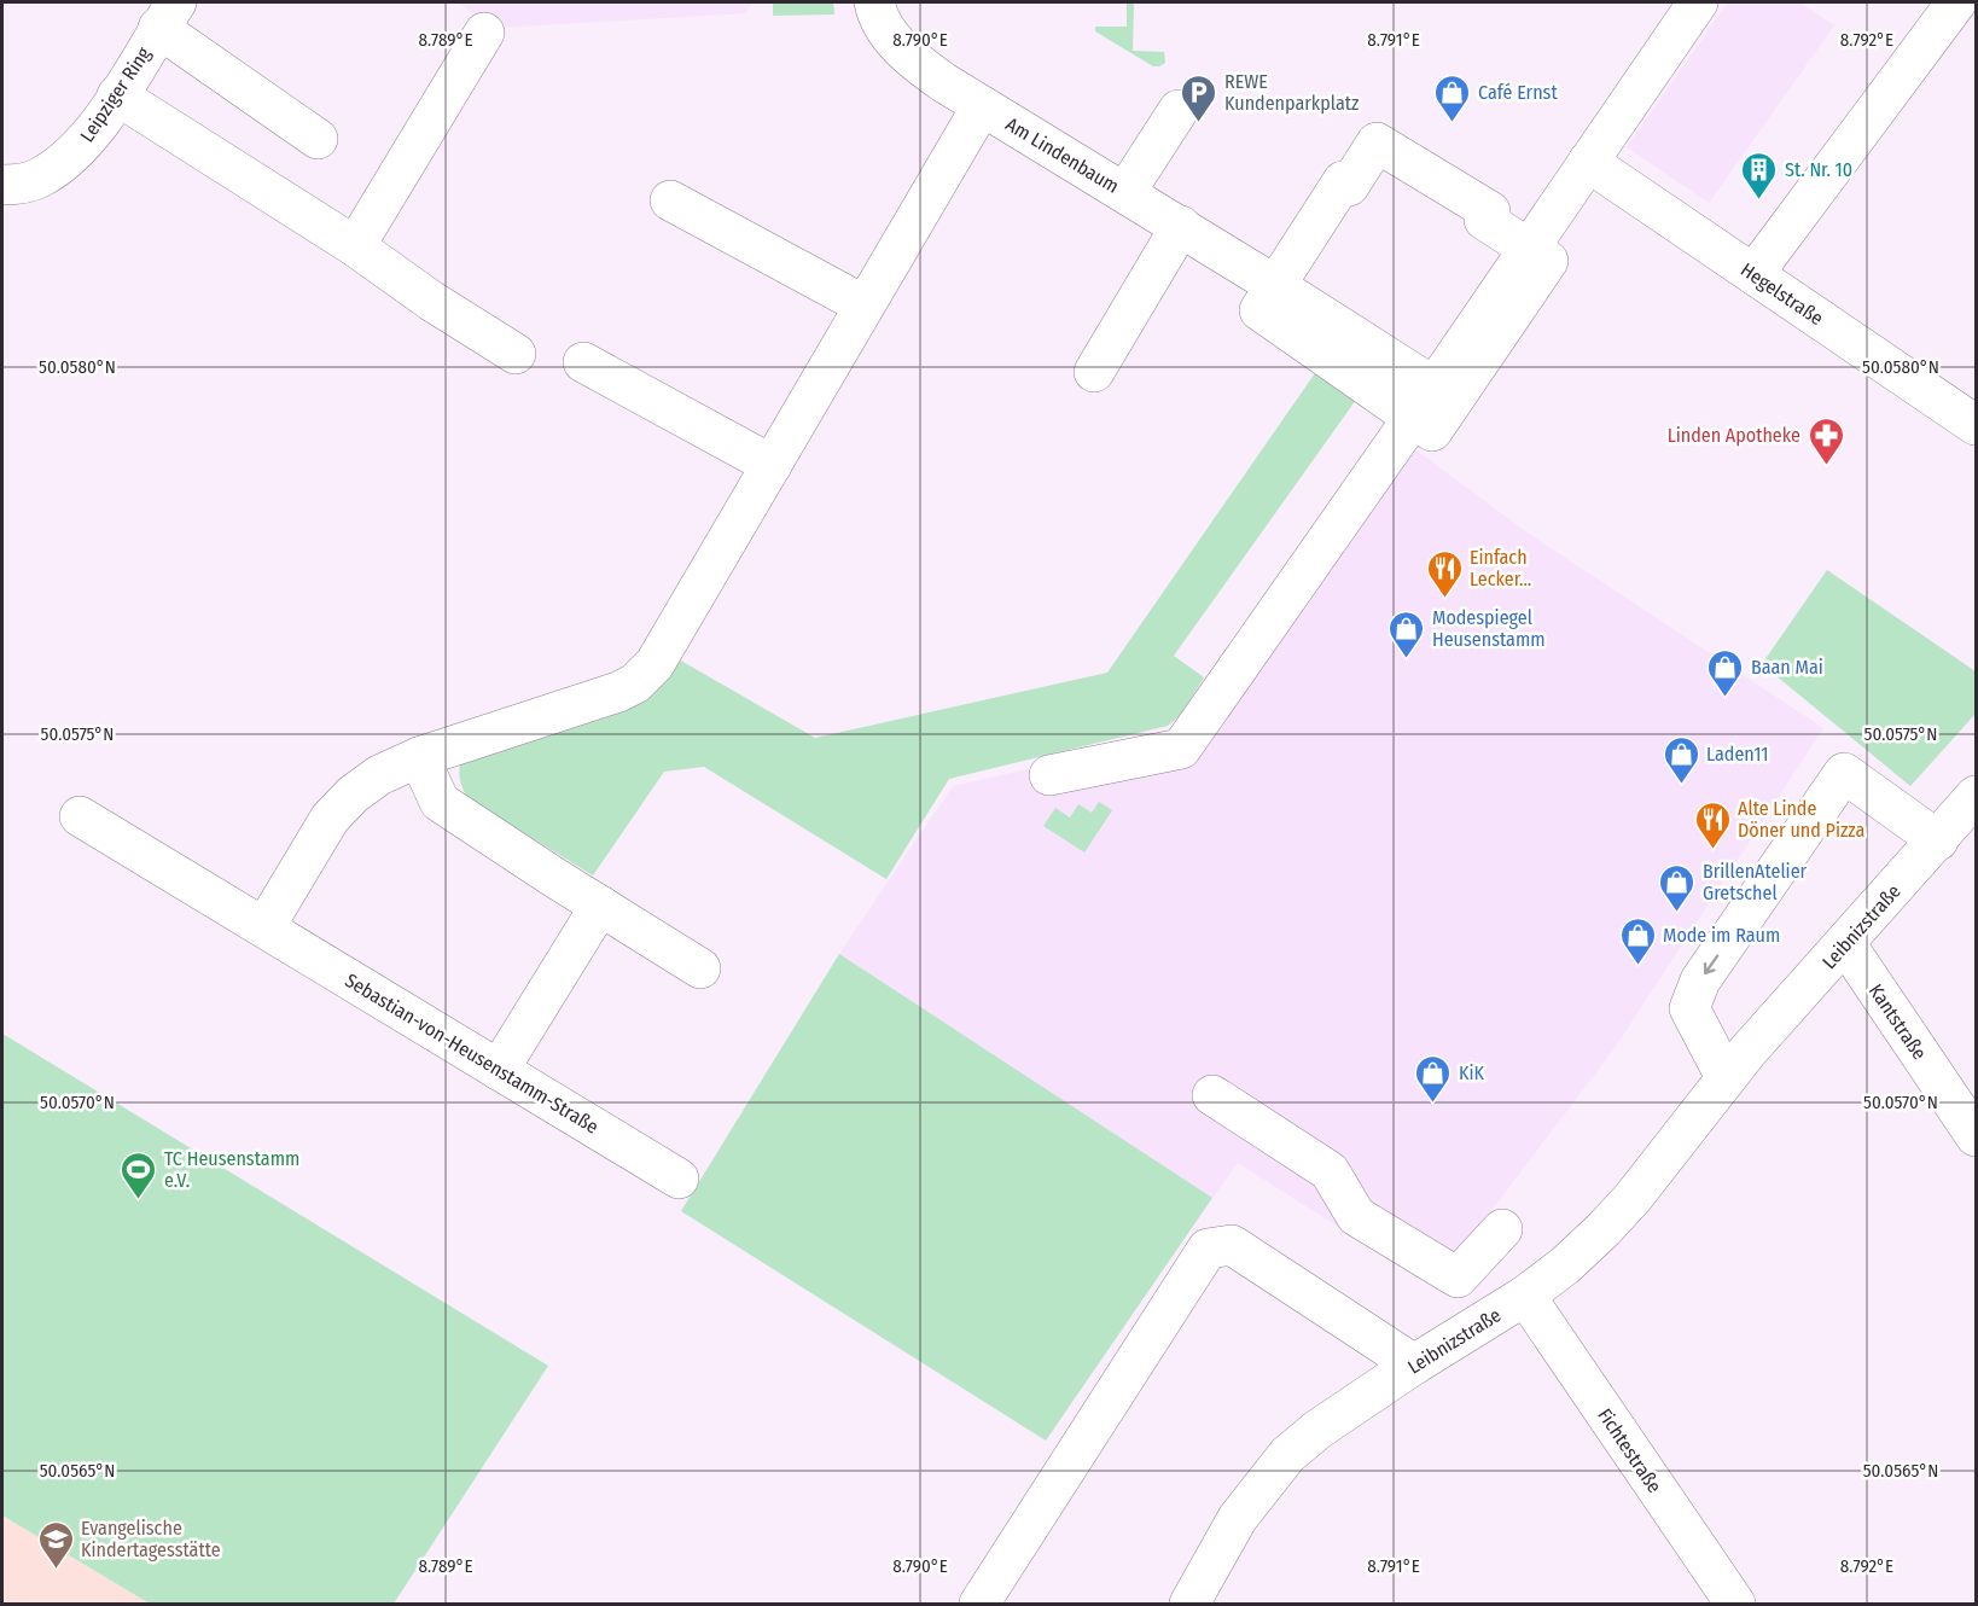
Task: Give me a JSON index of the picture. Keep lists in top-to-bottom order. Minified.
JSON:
{"streets":{"street":["Leipziger Ring","Am Lindenbaum","Hegelstraße","Leibnizstraße","Kantstraße","Sebastian-von-Heusenstamm-Straße","Fichtestraße"]},"crossings":[["Leibnizstraße","Kantstraße"],["Leibnizstraße","Fichtestraße"]],"places":{"parking":["REWE Kundenparkplatz"],"shop":["Café Ernst","Modespiegel Heusenstamm","Baan Mai","Laden11","BrillenAtelier Gretschel","Mode im Raum","KiK"],"building":["St. Nr. 10"],"pharmacy":["Linden Apotheke"],"restaurant":["Einfach Lecker...","Alte Linde Döner und Pizza"],"sports":["TC Heusenstamm e.V."],"school or university":["Evangelische Kindertagesstätte"]},"coordinates":["8.789°E","8.790°E","8.791°E","8.792°E","50.0580°N","50.0575°N","50.0570°N","50.0565°N"]}
